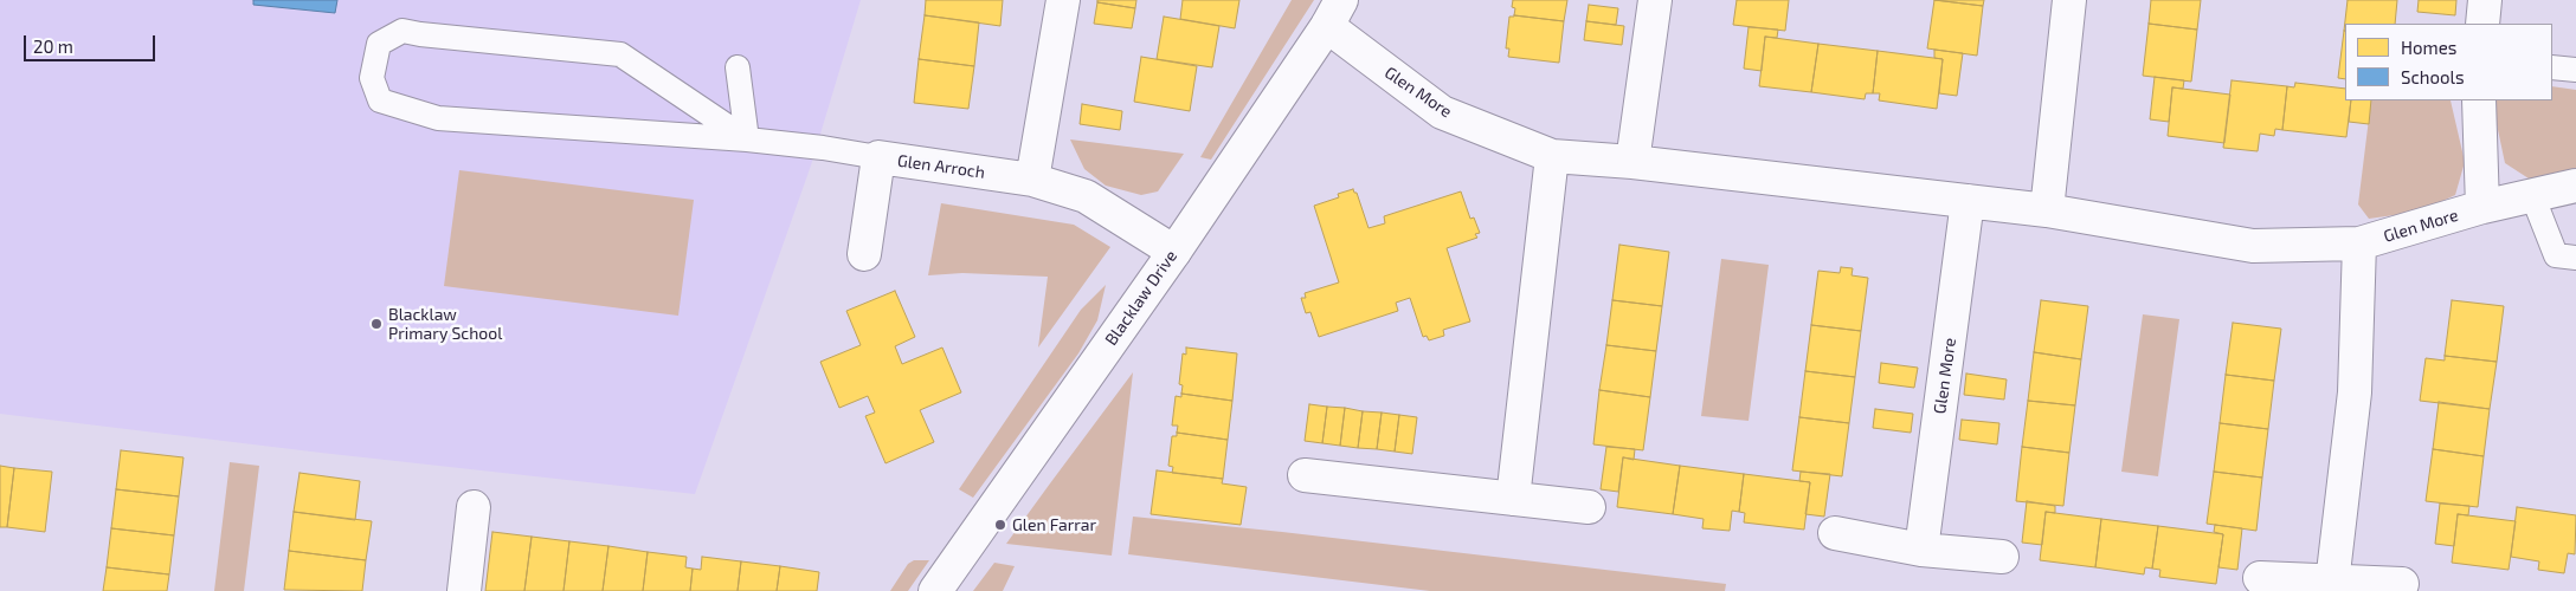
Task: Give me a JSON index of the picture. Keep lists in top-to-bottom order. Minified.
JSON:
{"streets":{"street":["Glen More","Glen Arroch","Blacklaw Drive"]},"crossings":[["Glen More","Blacklaw Drive"],["Glen Arroch","Blacklaw Drive"]],"places":["Blacklaw Primary School","Glen Farrar"],"legend":["Homes","Schools"],"scale_bar":"20 m"}
